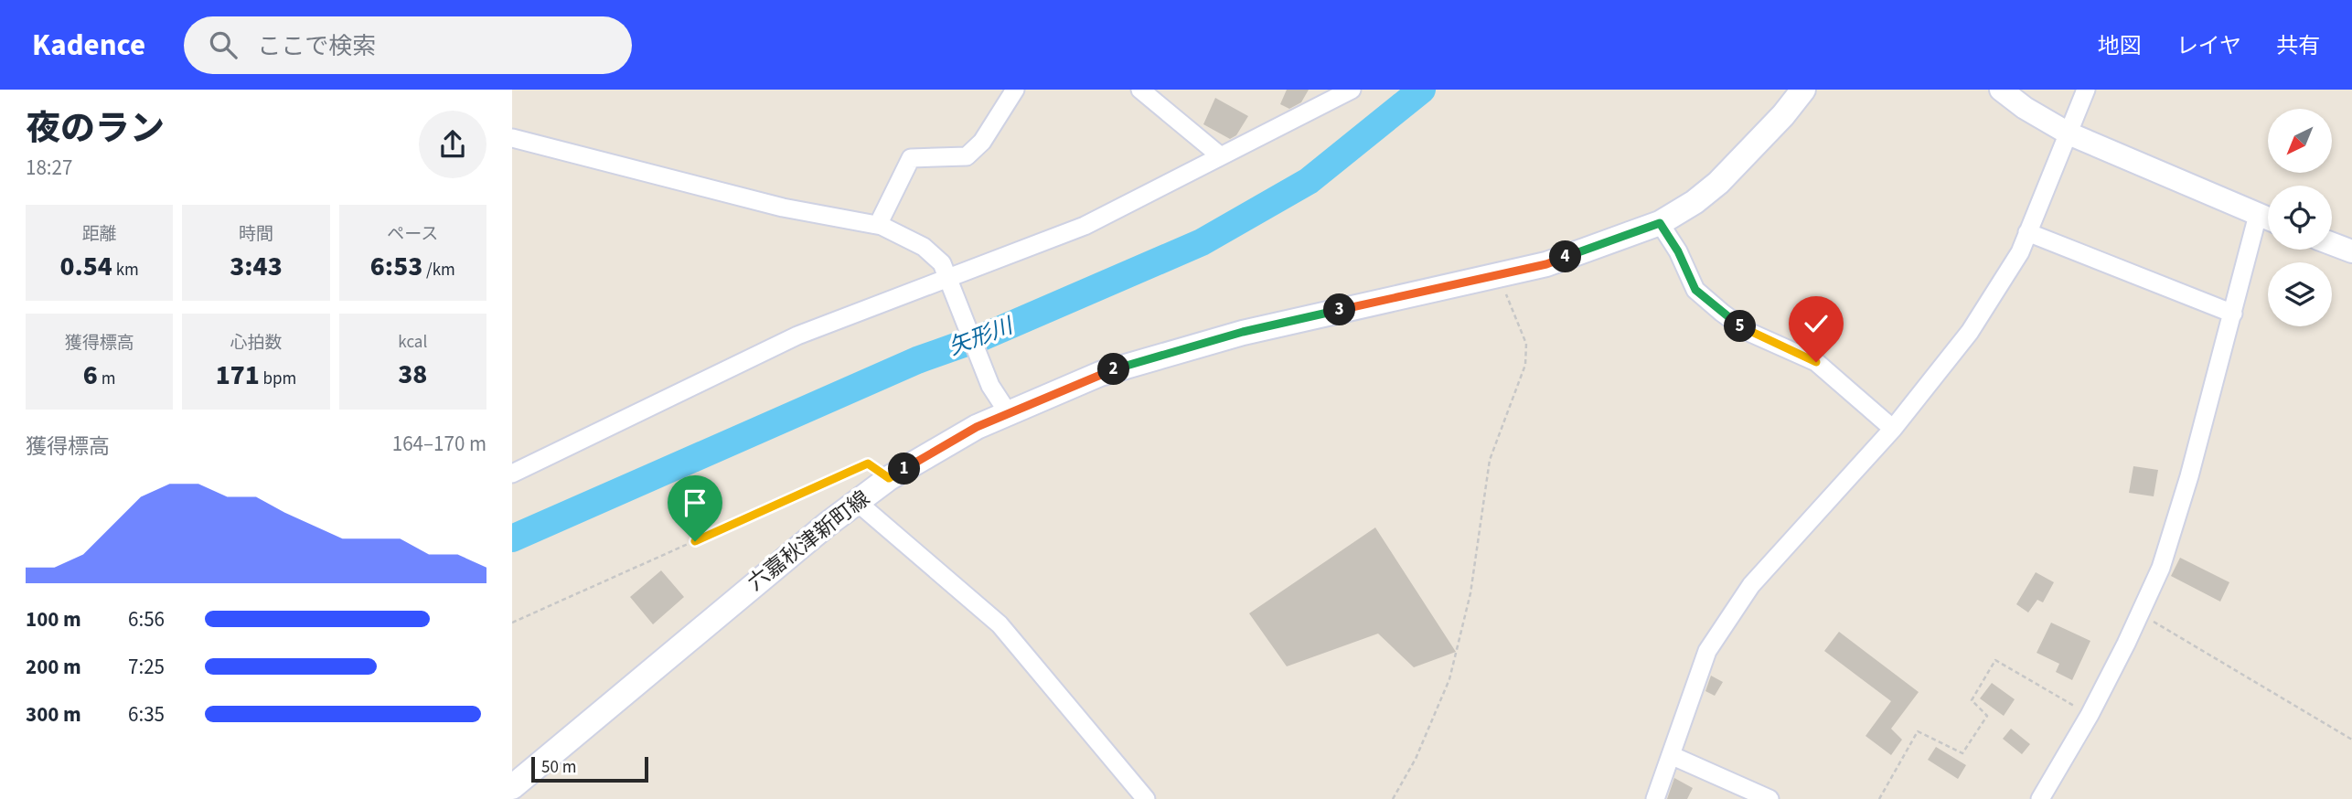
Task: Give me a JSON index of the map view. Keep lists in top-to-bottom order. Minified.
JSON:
{"streets":{"main road":["六嘉秋津新町線"]},"water":["矢形川"],"scale_bar":"50 m","north":"bottom left","page":{"header":"Kadence","search":"ここで検索","nav":["地図","レイヤ","共有"],"heading":["夜のラン","18:27"],"stats":[["距離","0.54 km"],["時間","3:43"],["ペース","6:53 /km"],["獲得標高","6 m"],["心拍数","171 bpm"],["kcal","38"]],"pins":["4","3","5","2","1"],"chart":["獲得標高","164–170 m"],"list":[{"name":"100 m","note":"6:56"},{"name":"200 m","note":"7:25"},{"name":"300 m","note":"6:35"}],"scale":"50 m"}}
